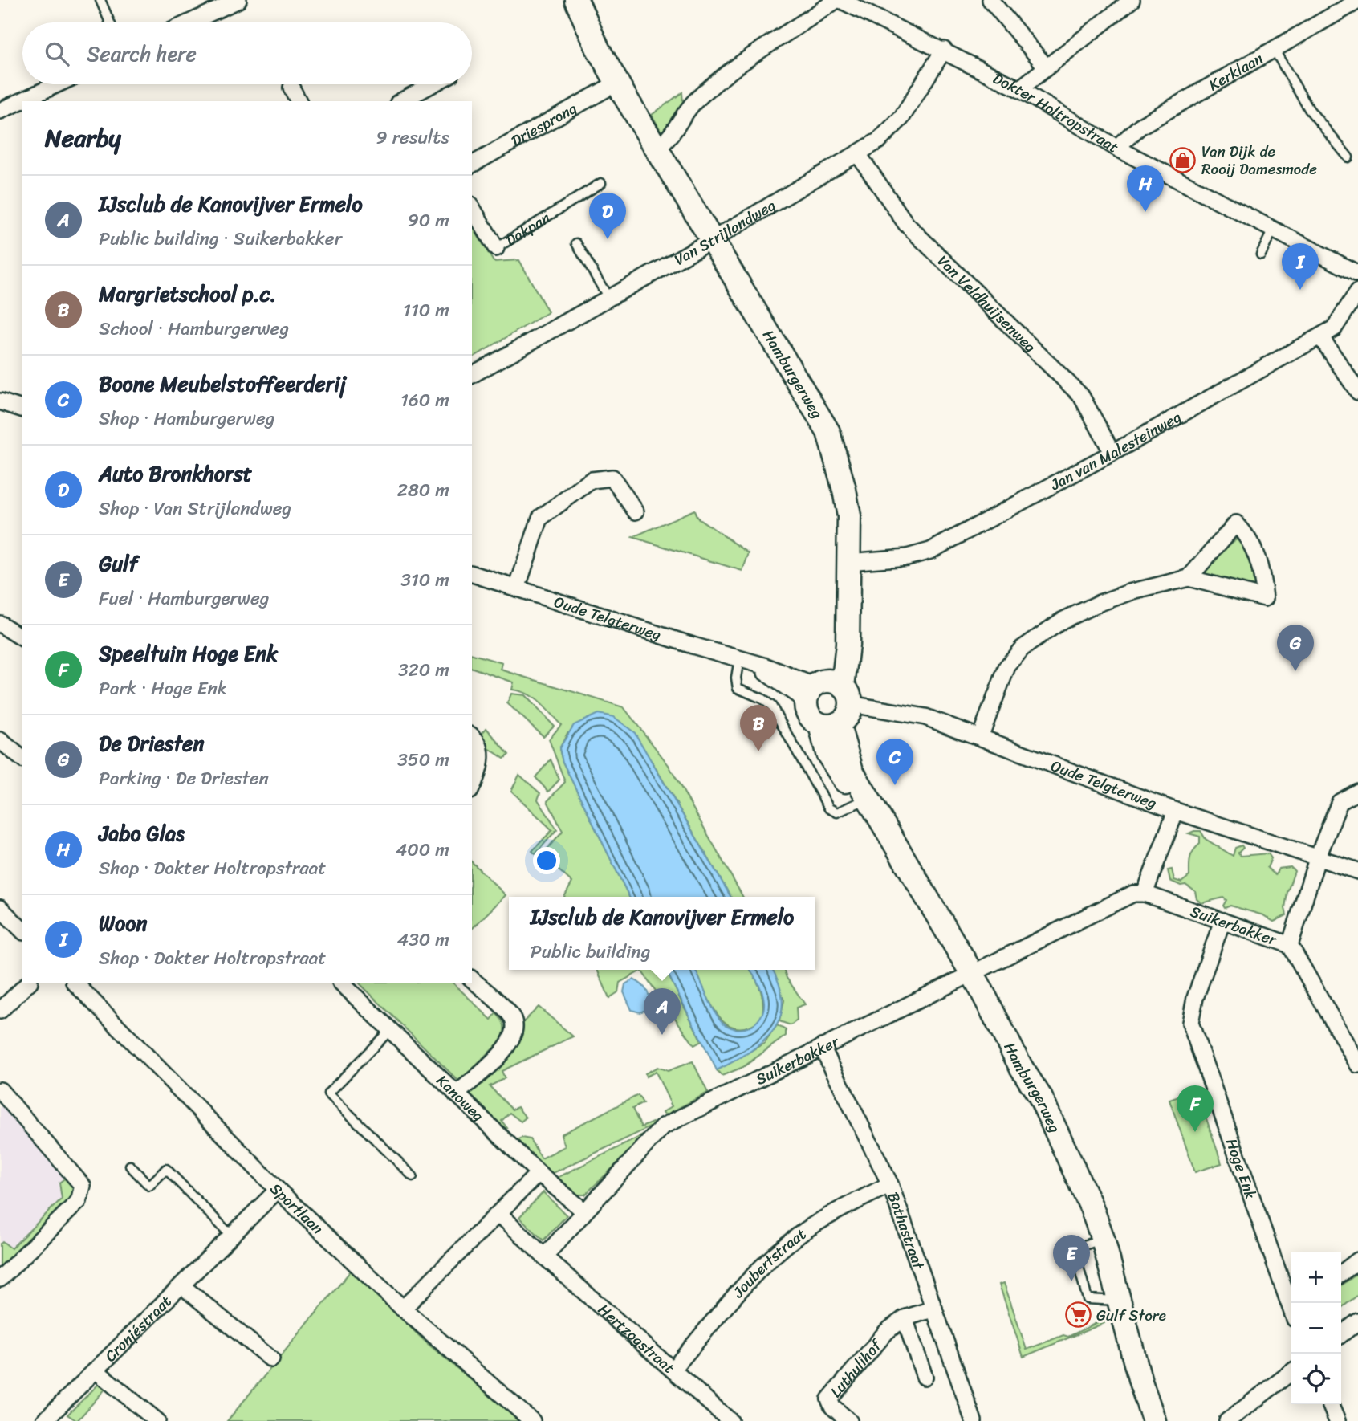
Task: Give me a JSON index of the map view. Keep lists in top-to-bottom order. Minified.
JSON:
{"streets":{"street":["Kerklaan","Dokter Holtropstraat","Driesprong","Dakpan","Van Strijlandweg","Van Veldhuijsenweg","Hamburgerweg","Jan van Malesteinweg","Oude Telgterweg","Suikerbakker","Kanoweg","Hoge Enk","Sportlaan","Bothastraat","Joubertstraat","Cronjéstraat","Hertzogstraat","Luthulihof"]},"crossings":[["Kerklaan","Dokter Holtropstraat"],["Dokter Holtropstraat","Van Strijlandweg"],["Driesprong","Hamburgerweg"],["Van Strijlandweg","Van Veldhuijsenweg"],["Van Strijlandweg","Hamburgerweg"],["Van Veldhuijsenweg","Jan van Malesteinweg"],["Hamburgerweg","Jan van Malesteinweg"],["Hamburgerweg","Oude Telgterweg"],["Hamburgerweg","Suikerbakker"],["Oude Telgterweg","Suikerbakker"],["Suikerbakker","Kanoweg"],["Suikerbakker","Hoge Enk"],["Suikerbakker","Bothastraat"],["Suikerbakker","Hertzogstraat"],["Sportlaan","Cronjéstraat"],["Bothastraat","Joubertstraat"],["Bothastraat","Luthulihof"],["Joubertstraat","Hertzogstraat"]],"places":{"shop":["Van Dijk de Rooij Damesmode"],"supermarket":["Gulf Store"]},"page":{"search":"Search here","heading":["Nearby","9 results"],"pins":["H","D","I","G","B","C","A","F","E"],"list":[{"mark":"A","name":"IJsclub de Kanovijver Ermelo","note":"Public building · Suikerbakker","value":"90 m"},{"mark":"B","name":"Margrietschool p.c.","note":"School · Hamburgerweg","value":"110 m"},{"mark":"C","name":"Boone Meubelstoffeerderij","note":"Shop · Hamburgerweg","value":"160 m"},{"mark":"D","name":"Auto Bronkhorst","note":"Shop · Van Strijlandweg","value":"280 m"},{"mark":"E","name":"Gulf","note":"Fuel · Hamburgerweg","value":"310 m"},{"mark":"F","name":"Speeltuin Hoge Enk","note":"Park · Hoge Enk","value":"320 m"},{"mark":"G","name":"De Driesten","note":"Parking · De Driesten","value":"350 m"},{"mark":"H","name":"Jabo Glas","note":"Shop · Dokter Holtropstraat","value":"400 m"},{"mark":"I","name":"Woon","note":"Shop · Dokter Holtropstraat","value":"430 m"}],"popup":["IJsclub de Kanovijver Ermelo","Public building"],"map_buttons":["+","−"]}}
